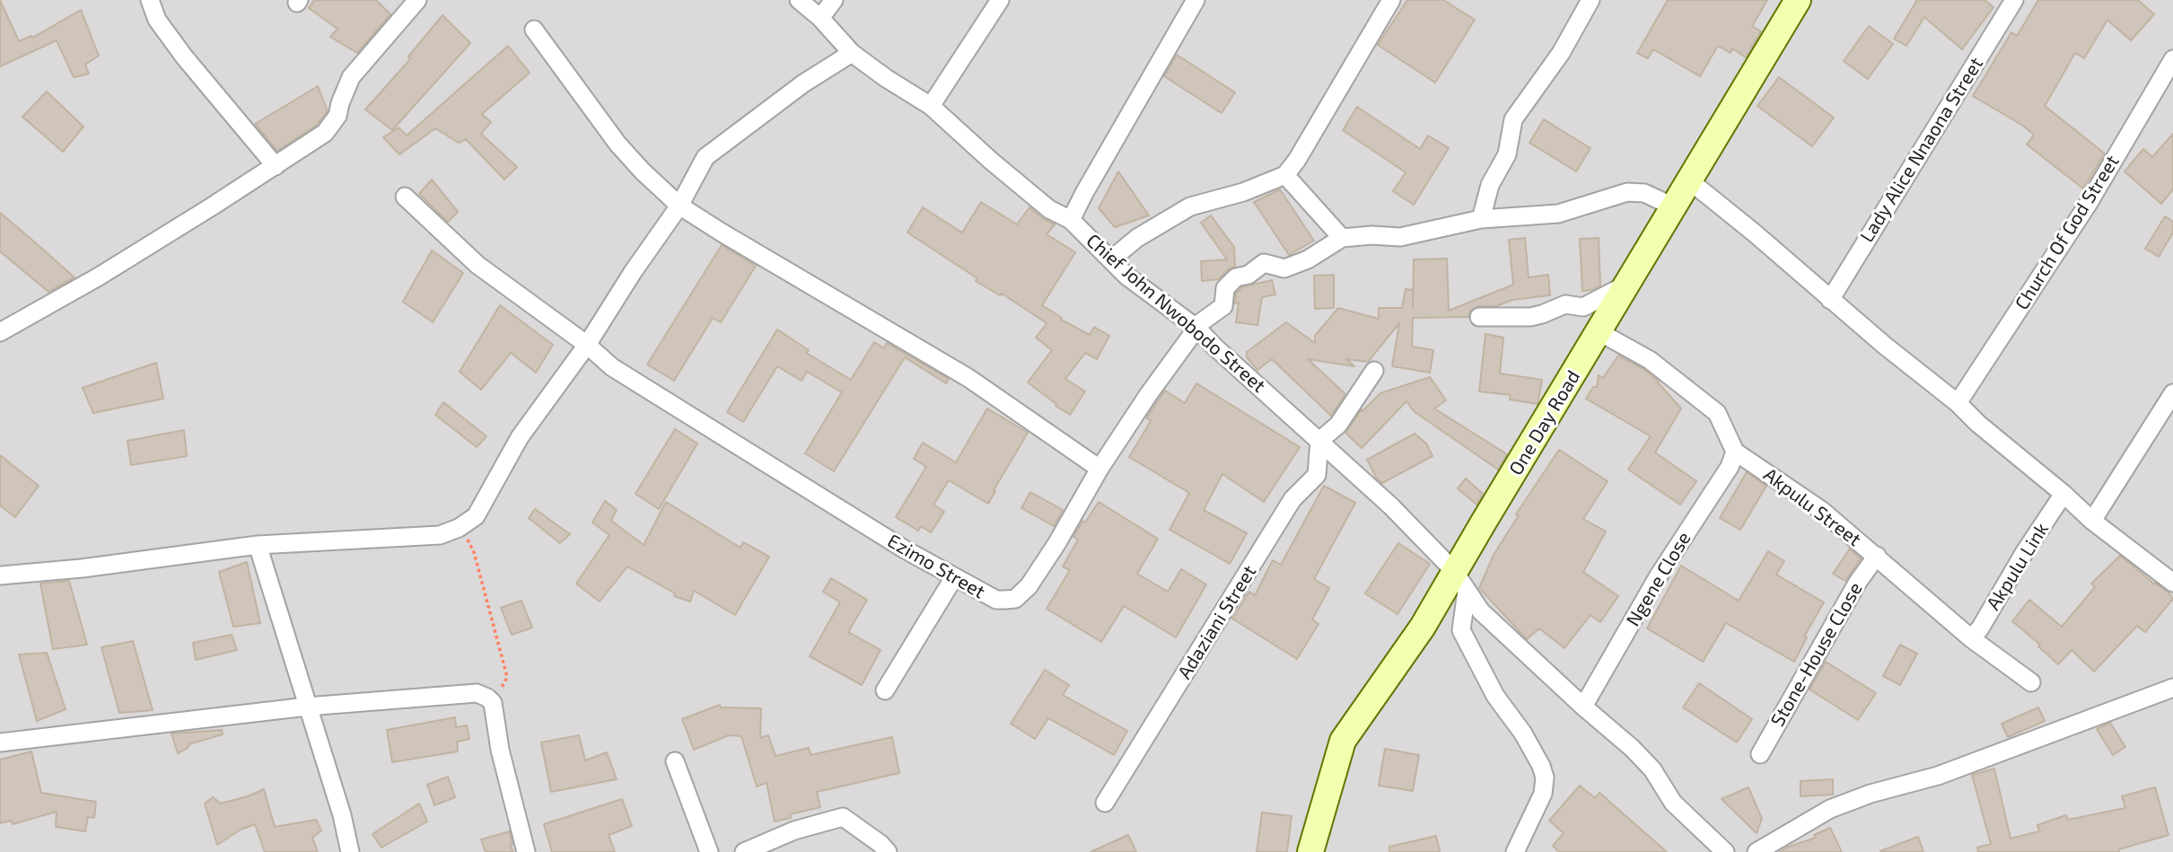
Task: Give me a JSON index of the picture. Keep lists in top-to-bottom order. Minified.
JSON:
{"streets":{"main road":["One Day Road"],"street":["Lady Alice Nnaona Street","Church Of God Street","Chief John Nwobodo Street","Akpulu Street","Ezimo Street","Akpulu Link","Ngene Close","Adaziani Street","Stone-House Close"]},"crossings":[["Chief John Nwobodo Street","One Day Road"],["Chief John Nwobodo Street","Ezimo Street"],["Chief John Nwobodo Street","Ngene Close"],["Chief John Nwobodo Street","Adaziani Street"],["Akpulu Street","Akpulu Link"],["Akpulu Street","Ngene Close"],["Akpulu Street","Stone-House Close"]]}
